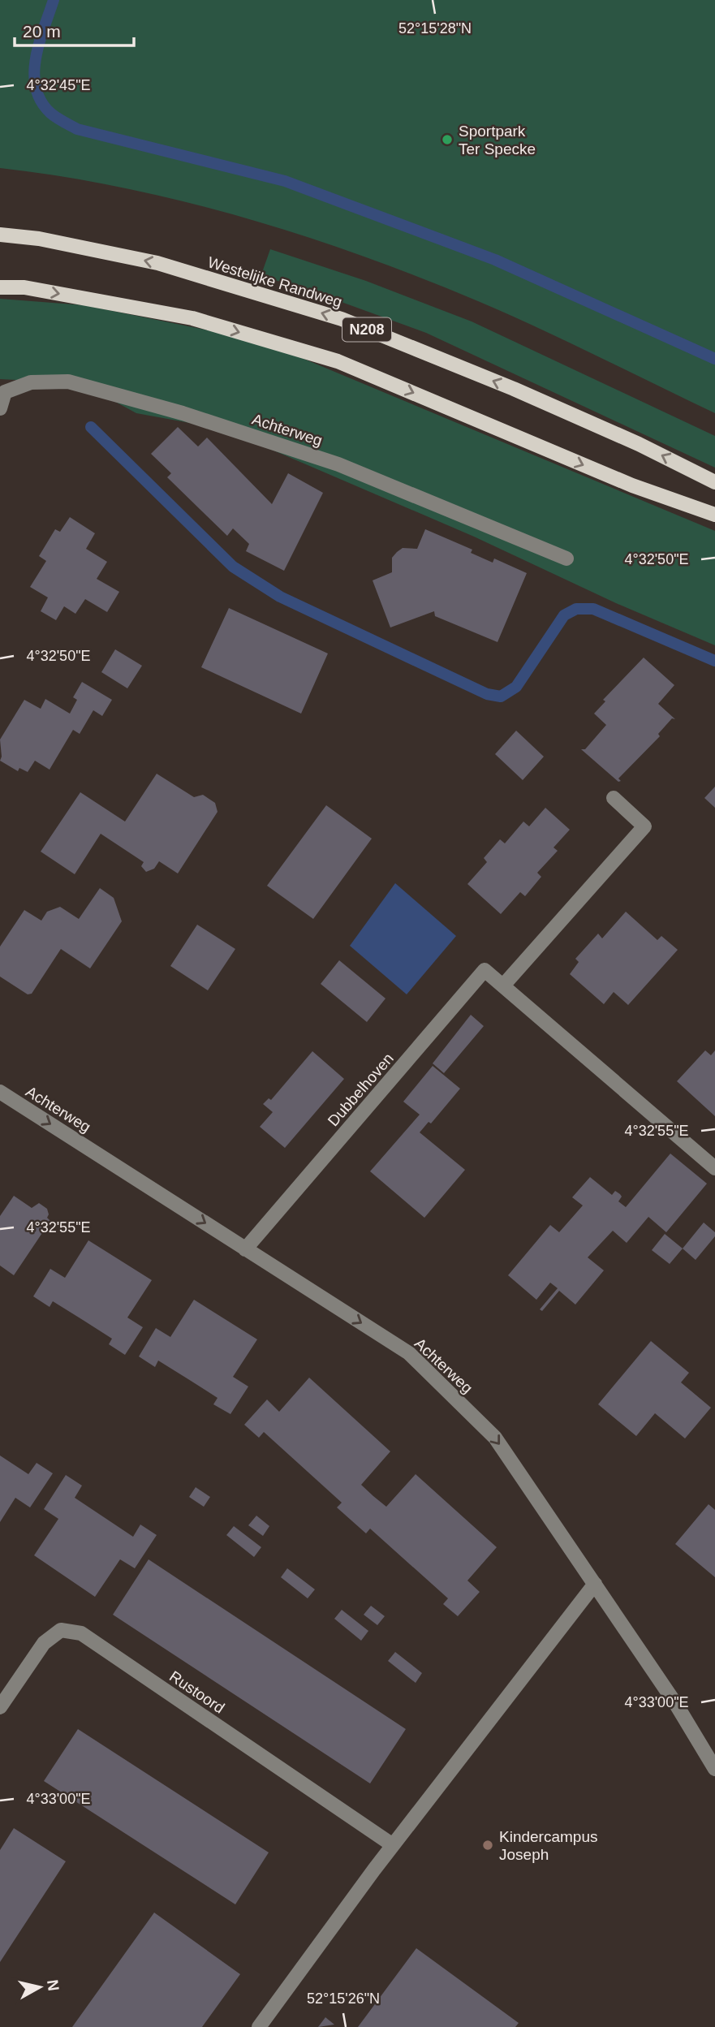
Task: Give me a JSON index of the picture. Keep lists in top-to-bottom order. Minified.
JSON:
{"streets":{"main road":["Westelijke Randweg","N208"],"street":["Achterweg","Dubbelhoven","Rustoord"]},"crossings":[["Achterweg","Dubbelhoven"]],"one_way":["Achterweg"],"places":["Sportpark Ter Specke","Kindercampus Joseph"],"scale_bar":"20 m","north":"right","coordinates":["52°15'28\"N","4°32'45\"E","4°32'50\"E","4°32'55\"E","4°33'00\"E","52°15'26\"N"]}
